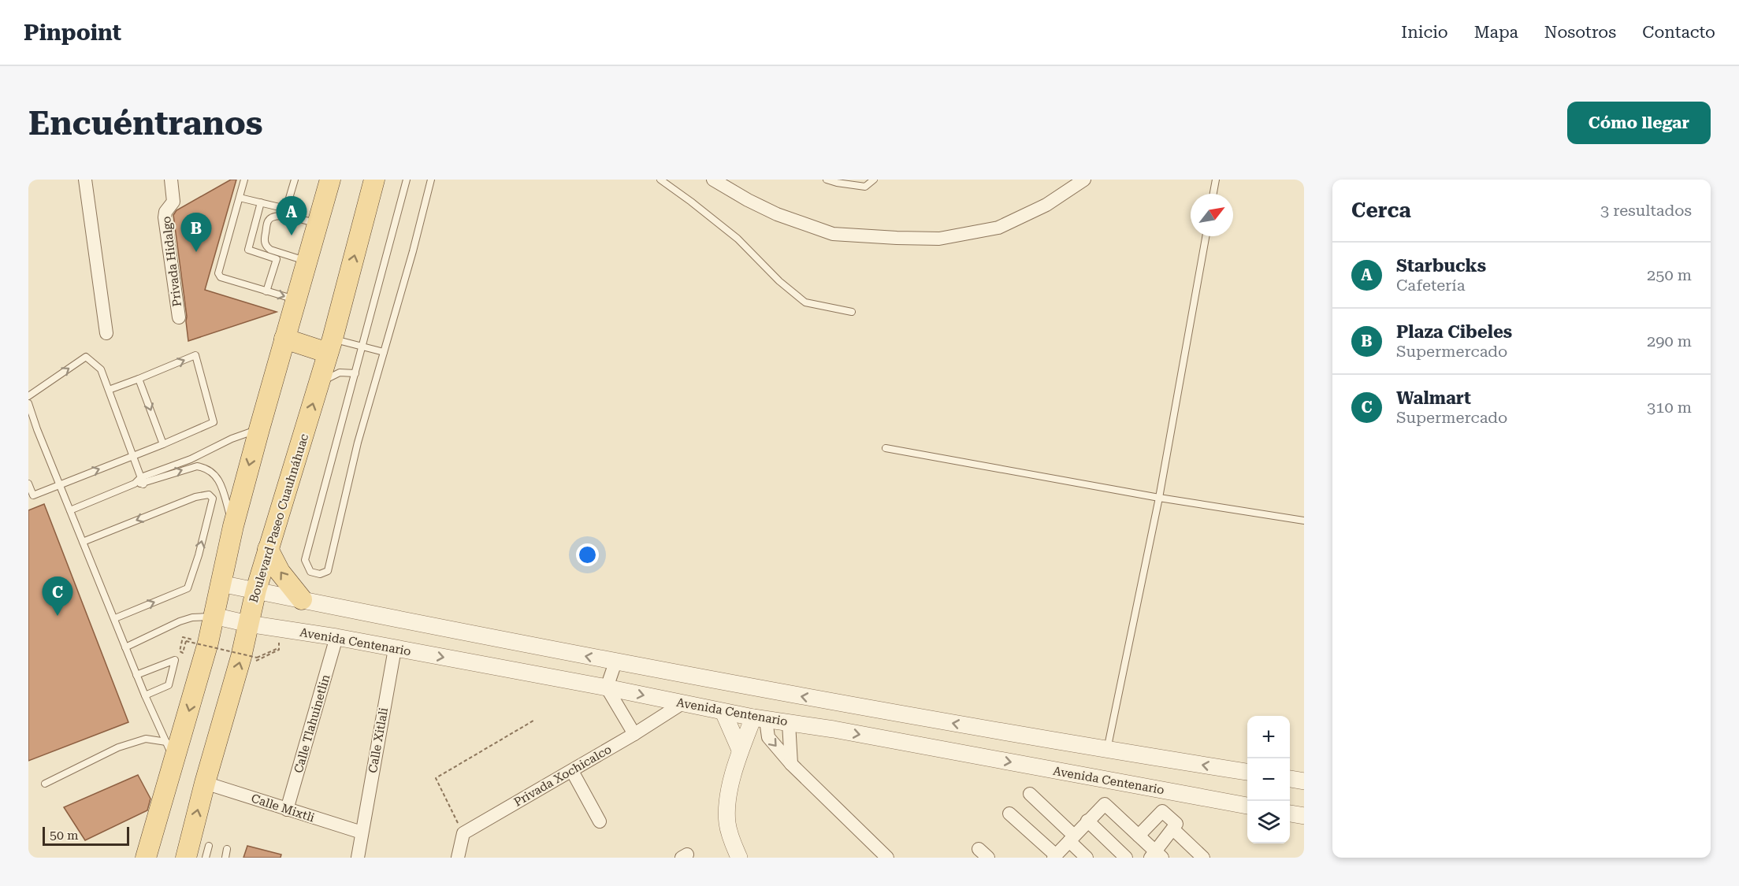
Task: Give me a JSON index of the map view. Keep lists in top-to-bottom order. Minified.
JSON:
{"streets":{"main road":["Boulevard Paseo Cuauhnáhuac"],"street":["Privada Hidalgo","Avenida Centenario","Calle Tlahuinetlin","Calle Xitlali","Privada Xochicalco","Calle Mixtli"]},"crossings":[["Boulevard Paseo Cuauhnáhuac","Avenida Centenario"],["Boulevard Paseo Cuauhnáhuac","Calle Mixtli"],["Avenida Centenario","Calle Tlahuinetlin"],["Avenida Centenario","Calle Xitlali"],["Avenida Centenario","Privada Xochicalco"],["Calle Tlahuinetlin","Calle Mixtli"],["Calle Xitlali","Calle Mixtli"]],"scale_bar":"50 m","north":"top right","page":{"header":"Pinpoint","nav":["Inicio","Mapa","Nosotros","Contacto"],"buttons":"Cómo llegar","title":"Encuéntranos","heading":["Cerca","3 resultados"],"pins":["A","B","C"],"list":[{"mark":"A","name":"Starbucks","note":"Cafetería","value":"250 m"},{"mark":"B","name":"Plaza Cibeles","note":"Supermercado","value":"290 m"},{"mark":"C","name":"Walmart","note":"Supermercado","value":"310 m"}],"map_buttons":["+","−"],"scale":"50 m"}}
